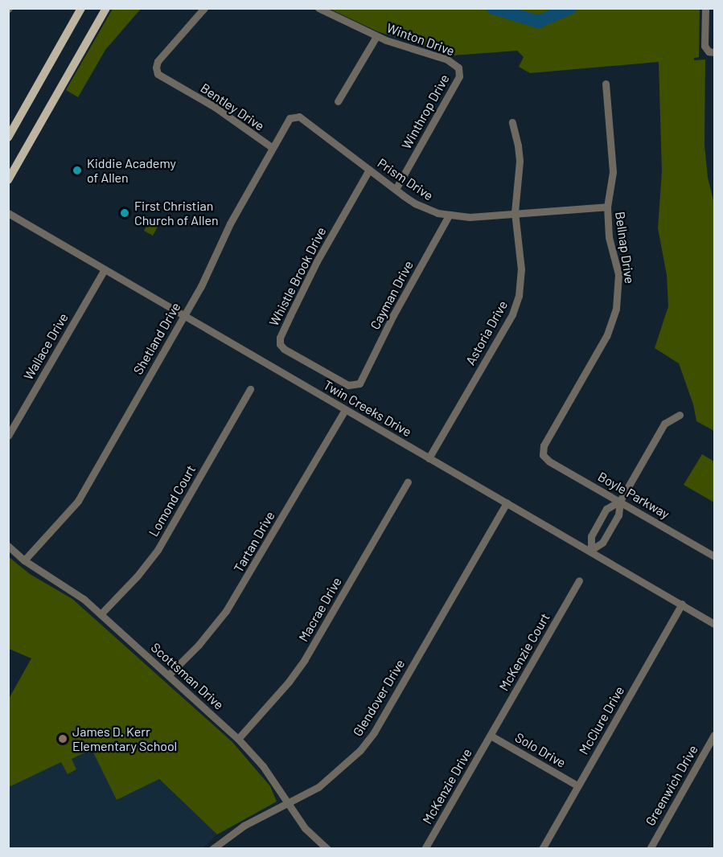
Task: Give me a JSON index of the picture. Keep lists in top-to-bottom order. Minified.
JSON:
{"streets":{"street":["Winton Drive","Bentley Drive","Winthrop Drive","Prism Drive","Bellnap Drive","Whistle Brook Drive","Cayman Drive","Astoria Drive","Shetland Drive","Wallace Drive","Twin Creeks Drive","Boyle Parkway","Lomond Court","Tartan Drive","Macrae Drive","McKenzie Court","Scottsman Drive","Glendover Drive","McClure Drive","Solo Drive","Greenwich Drive","McKenzie Drive"]},"crossings":[["Winton Drive","Winthrop Drive"],["Bentley Drive","Shetland Drive"],["Winthrop Drive","Prism Drive"],["Prism Drive","Bellnap Drive"],["Prism Drive","Whistle Brook Drive"],["Prism Drive","Cayman Drive"],["Prism Drive","Astoria Drive"],["Prism Drive","Shetland Drive"],["Bellnap Drive","Boyle Parkway"],["Whistle Brook Drive","Cayman Drive"],["Astoria Drive","Twin Creeks Drive"],["Shetland Drive","Twin Creeks Drive"],["Shetland Drive","Scottsman Drive"],["Wallace Drive","Twin Creeks Drive"],["Twin Creeks Drive","Tartan Drive"],["Twin Creeks Drive","Glendover Drive"],["Twin Creeks Drive","McClure Drive"],["Lomond Court","Scottsman Drive"],["Tartan Drive","Scottsman Drive"],["Macrae Drive","Scottsman Drive"],["McKenzie Court","Solo Drive"],["McKenzie Court","McKenzie Drive"],["Scottsman Drive","Glendover Drive"],["McClure Drive","Solo Drive"],["Solo Drive","McKenzie Drive"]],"places":["Kiddie Academy of Allen","First Christian Church of Allen","James D. Kerr Elementary School"]}
